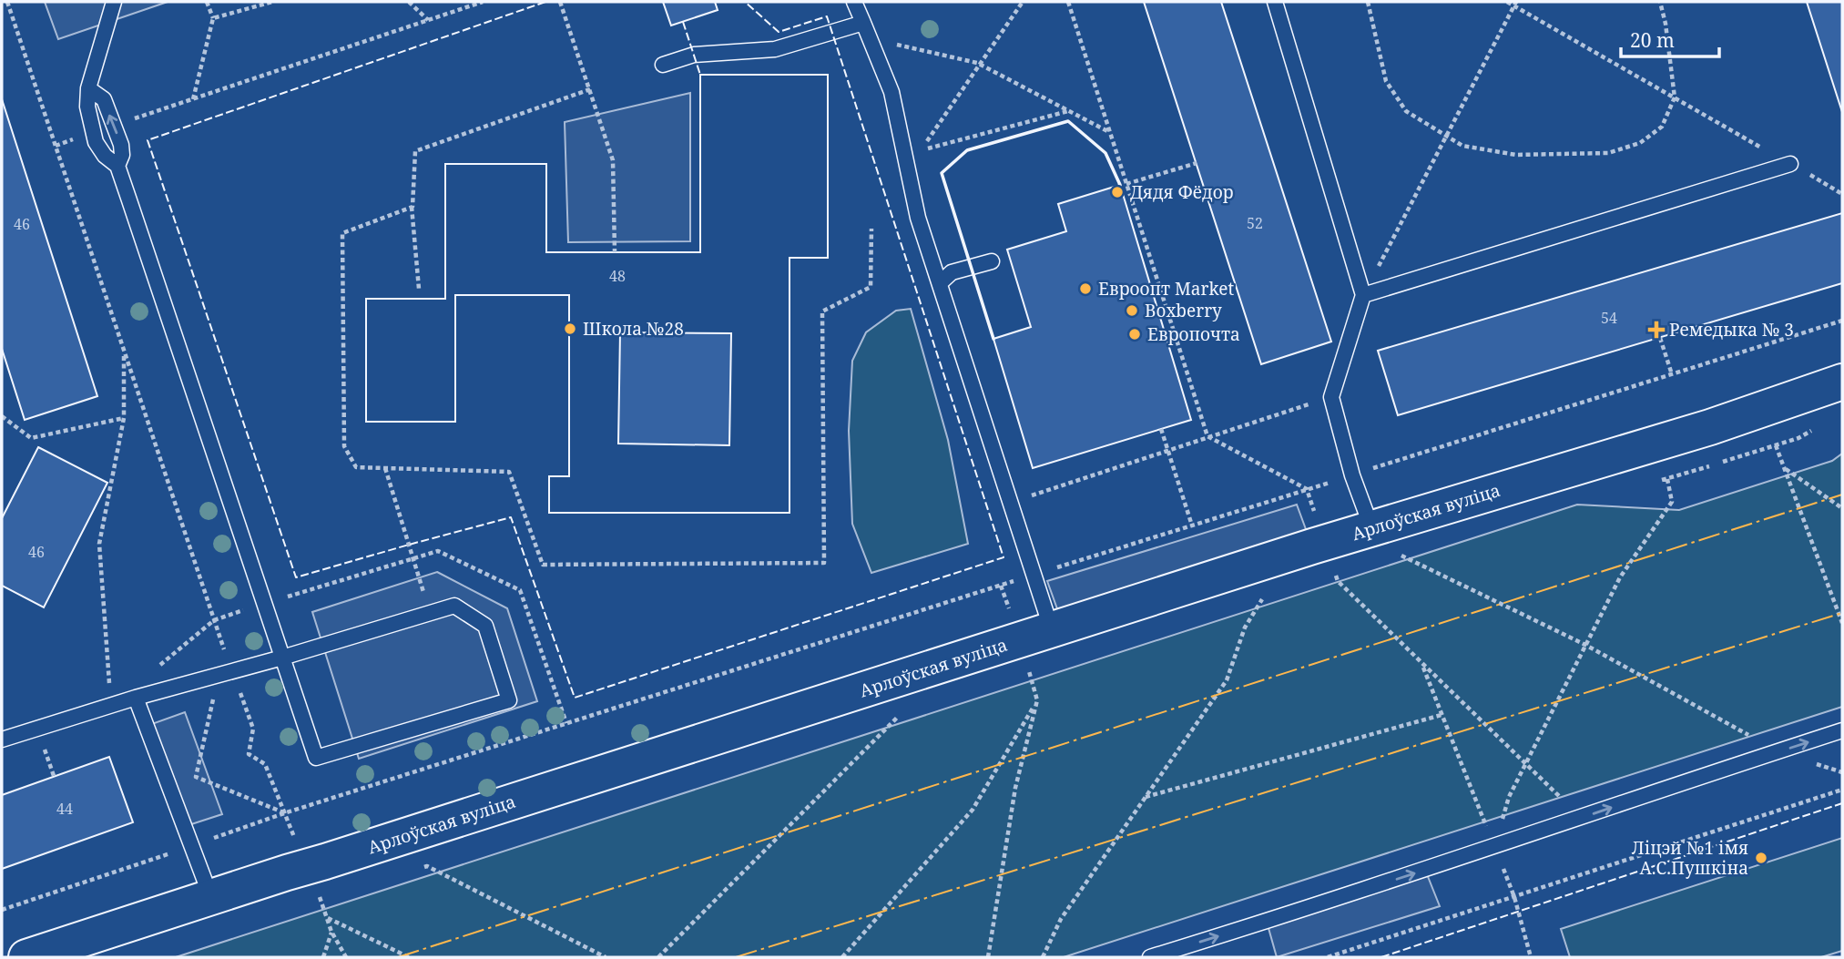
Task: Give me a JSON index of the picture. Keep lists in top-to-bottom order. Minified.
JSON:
{"streets":{"street":["Арлоўская вуліца"]},"places":{"other":["Дядя Фёдор","Евроопт Market","Boxberry","Школа №28","Европочта","Ліцэй №1 імя А.С.Пушкіна"],"health":["Ремедыка № 3"]},"house_numbers":["52","46","48","54","46","44"],"scale_bar":"20 m"}
